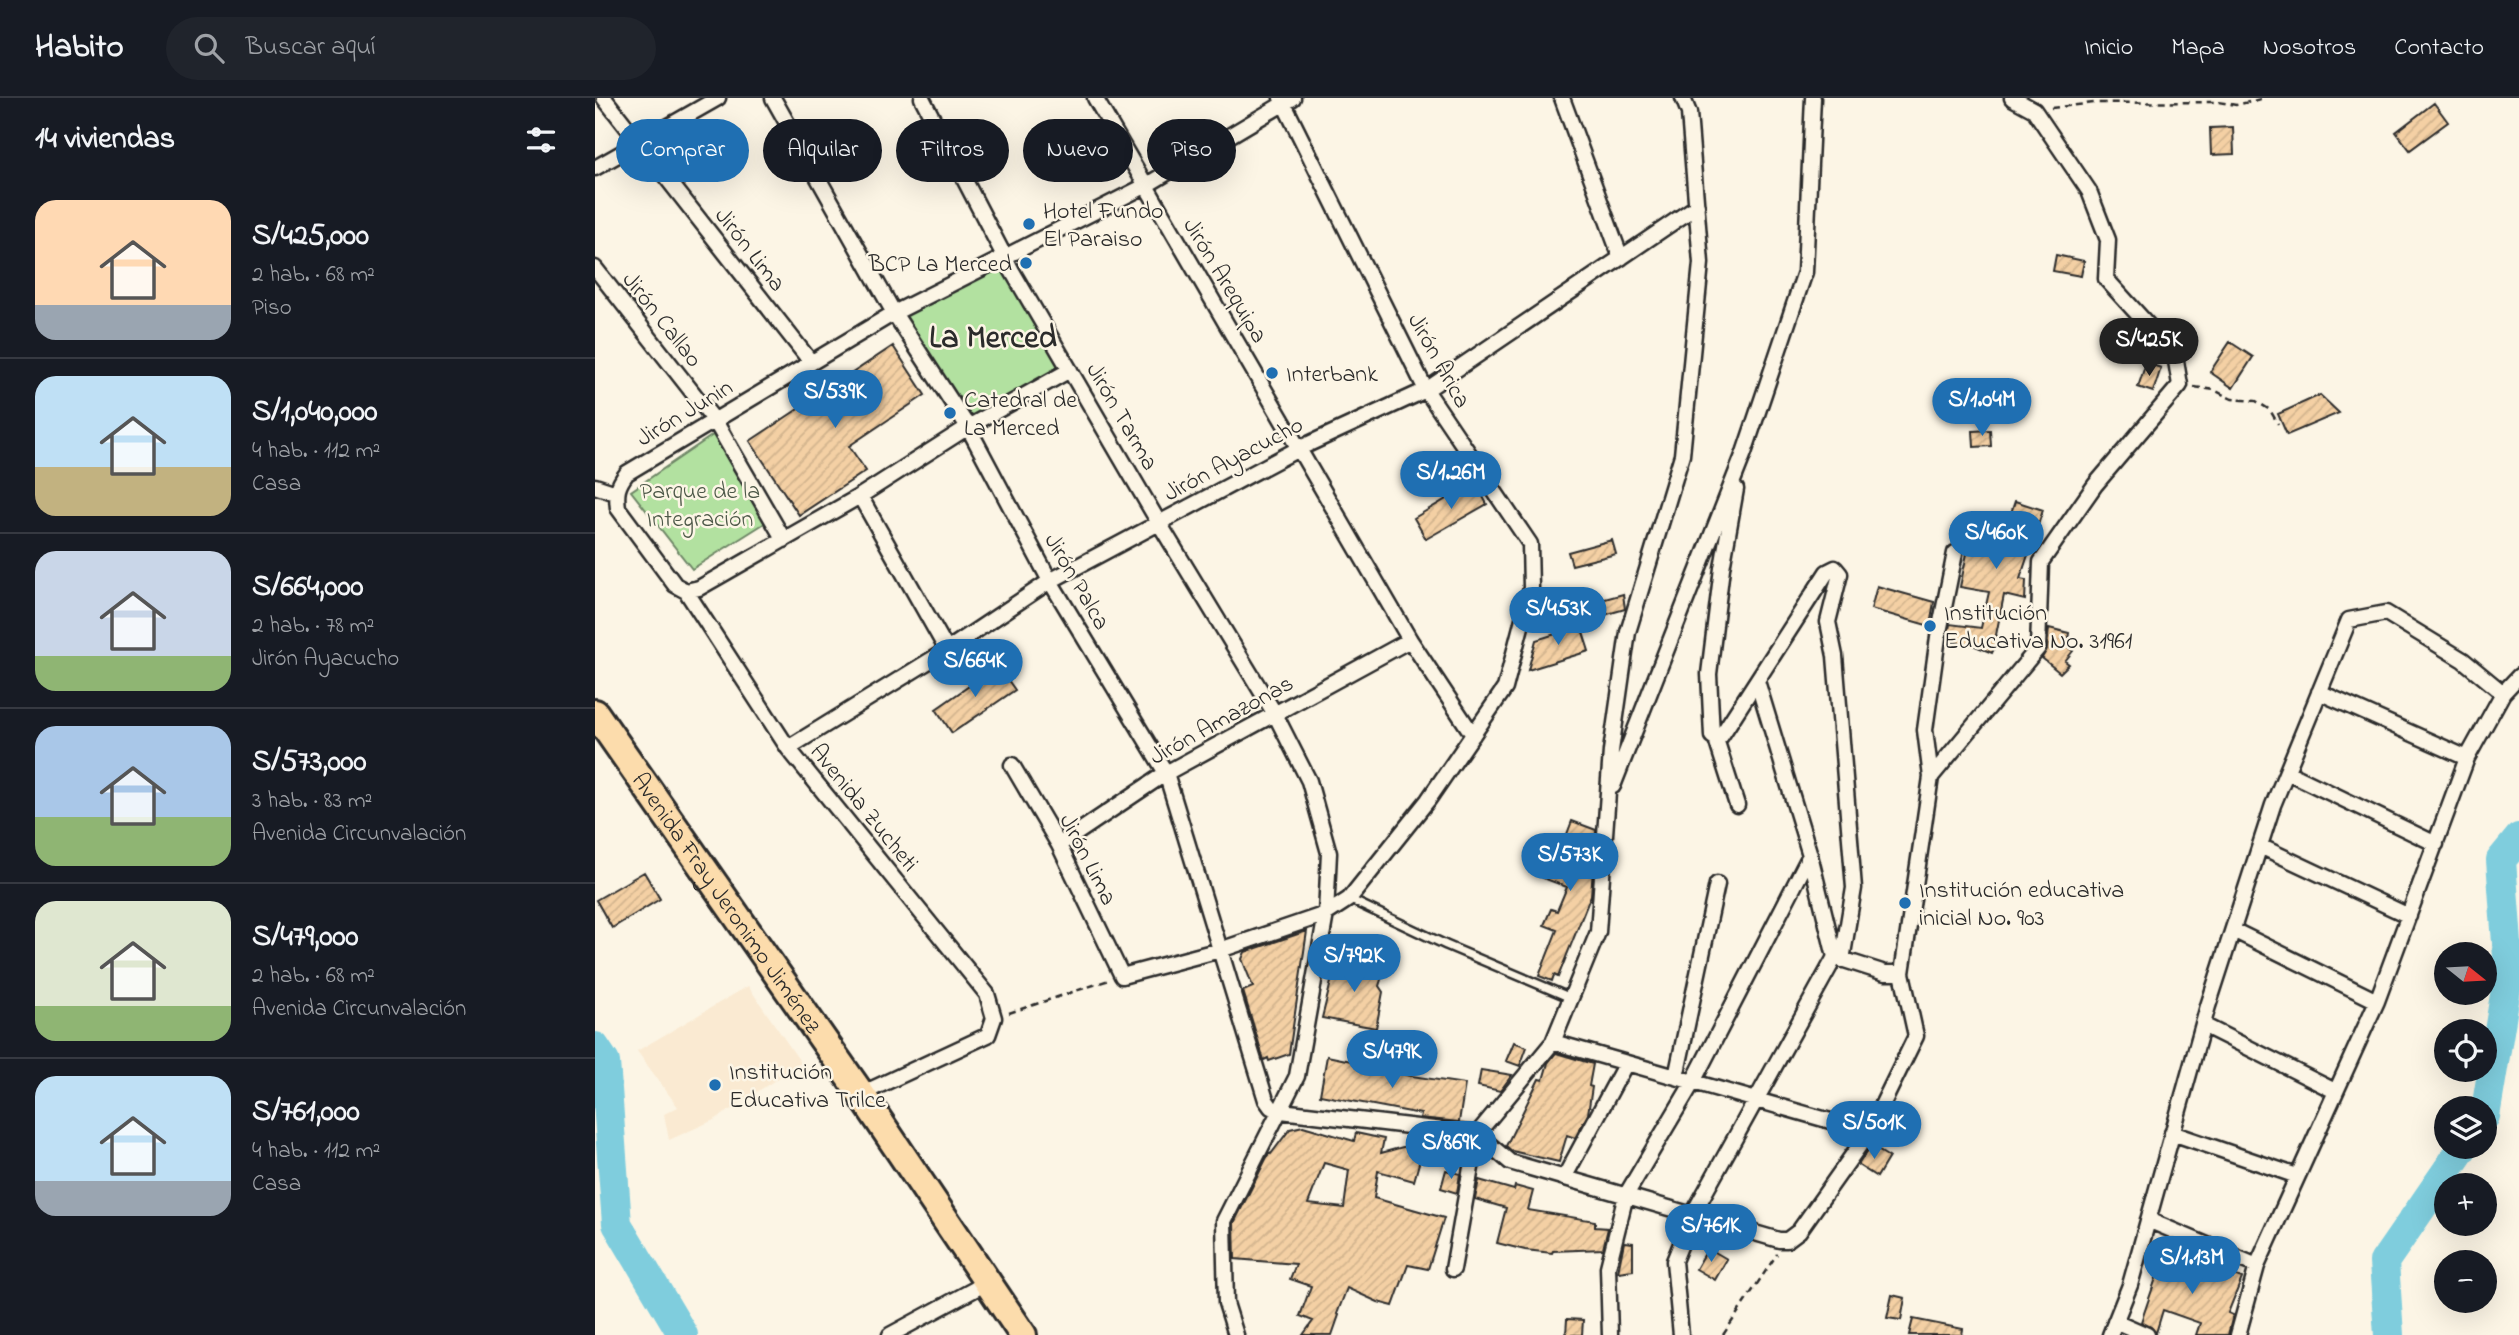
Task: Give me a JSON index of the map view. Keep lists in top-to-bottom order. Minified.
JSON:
{"streets":{"highway":["Avenida Fray Jeronimo Jiménez"],"street":["Jirón Lima","Jirón Arequipa","Jirón Callao","Jirón Arica","Jirón Junin","Jirón Tarma","Jirón Ayacucho","Jirón Palca","Jirón Amazonas","Avenida Zucheti"]},"crossings":[["Jirón Lima","Jirón Arica"],["Jirón Lima","Jirón Junin"],["Jirón Lima","Jirón Amazonas"],["Jirón Arequipa","Jirón Arica"],["Jirón Arequipa","Jirón Junin"],["Jirón Arequipa","Jirón Ayacucho"],["Jirón Arequipa","Jirón Amazonas"],["Jirón Callao","Jirón Junin"],["Jirón Arica","Jirón Junin"],["Jirón Arica","Jirón Tarma"],["Jirón Arica","Jirón Ayacucho"],["Jirón Arica","Jirón Palca"],["Jirón Junin","Jirón Tarma"],["Jirón Junin","Jirón Palca"],["Jirón Junin","Avenida Zucheti"],["Jirón Tarma","Jirón Ayacucho"],["Jirón Tarma","Jirón Palca"],["Jirón Tarma","Jirón Amazonas"],["Jirón Ayacucho","Jirón Palca"],["Jirón Ayacucho","Avenida Zucheti"],["Jirón Palca","Jirón Amazonas"]],"districts":["La Merced"],"parks":["Parque de la Integración"],"places":["Hotel Fundo El Paraiso","BCP La Merced","Interbank","Catedral de La Merced","Institución Educativa No. 31961","Institución educativa inicial No. 903","Institución Educativa Trilce"],"north":"right","page":{"header":"Habito","search":"Buscar aquí","nav":["Inicio","Mapa","Nosotros","Contacto"],"heading":"14 viviendas","chip":["Comprar","Alquilar","Filtros","Nuevo","Piso"],"list":[{"name":"S/425,000","note":"2 hab. · 68 m² · Piso"},{"name":"S/1,040,000","note":"4 hab. · 112 m² · Casa"},{"name":"S/664,000","note":"2 hab. · 78 m² · Jirón Ayacucho"},{"name":"S/573,000","note":"3 hab. · 83 m² · Avenida Circunvalación"},{"name":"S/479,000","note":"2 hab. · 68 m² · Avenida Circunvalación"},{"name":"S/761,000","note":"4 hab. · 112 m² · Casa"}],"price":["S/425K","S/539K","S/1.04M","S/1.26M","S/460K","S/453K","S/664K","S/573K","S/792K","S/479K","S/501K","S/869K","S/761K","S/1.13M"],"map_buttons":["+","−"]}}
